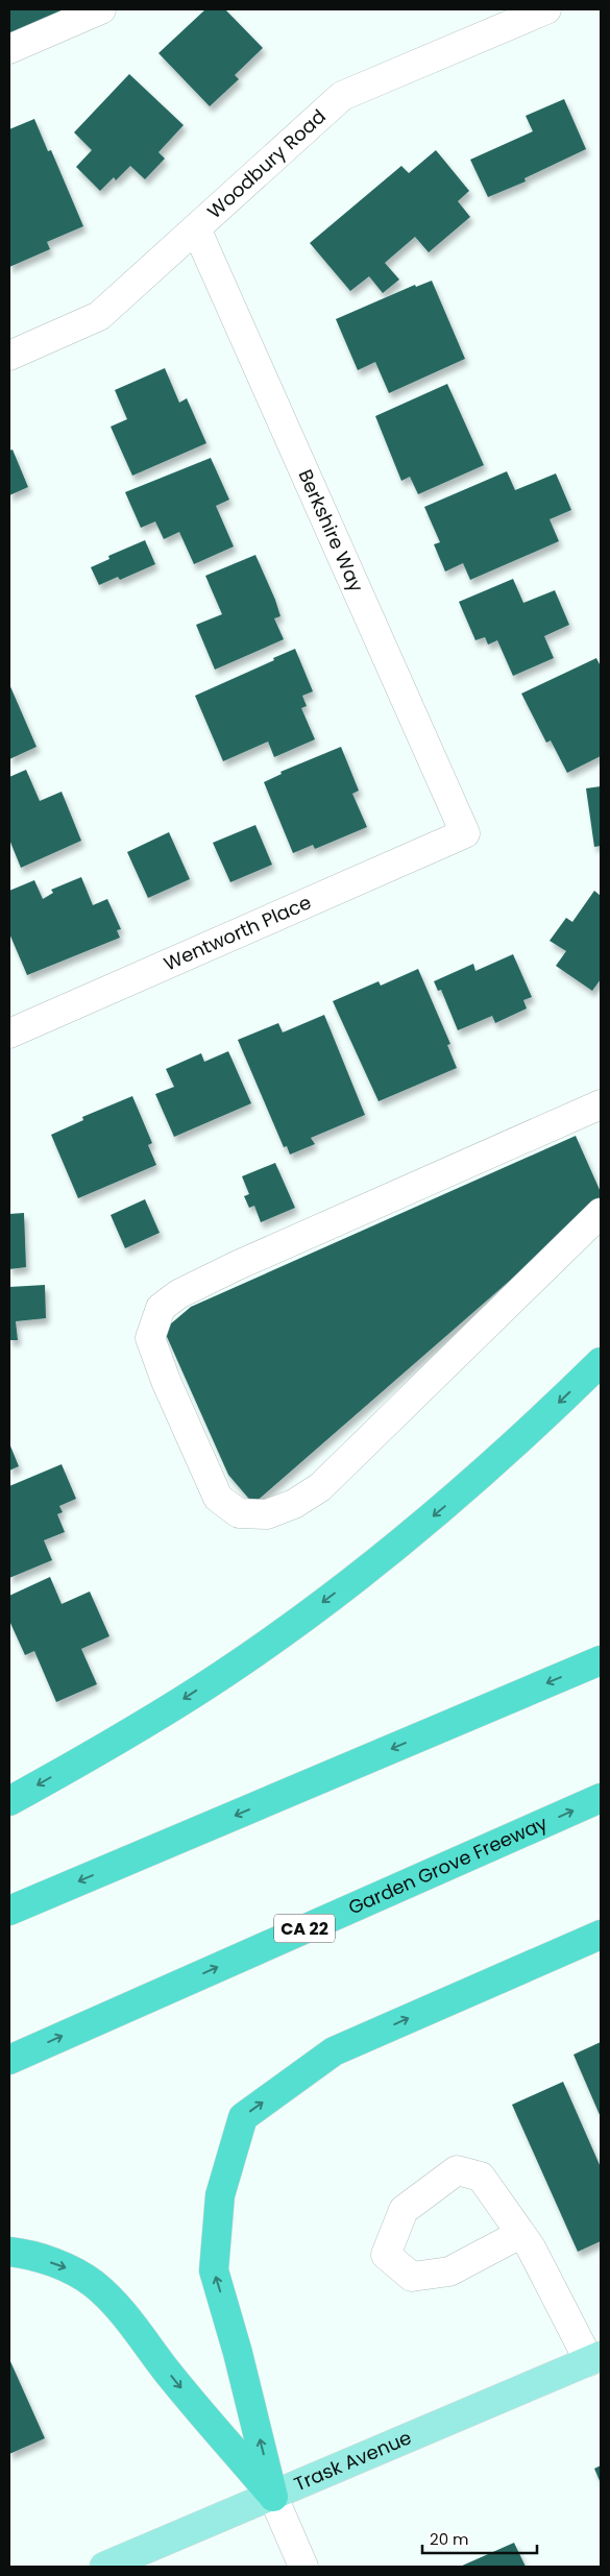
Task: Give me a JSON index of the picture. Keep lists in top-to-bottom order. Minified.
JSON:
{"streets":{"highway":["Garden Grove Freeway","CA 22"],"main road":["Trask Avenue"],"street":["Woodbury Road","Berkshire Way","Wentworth Place"]},"crossings":[["Woodbury Road","Berkshire Way"],["Berkshire Way","Wentworth Place"]],"scale_bar":"20 m"}
